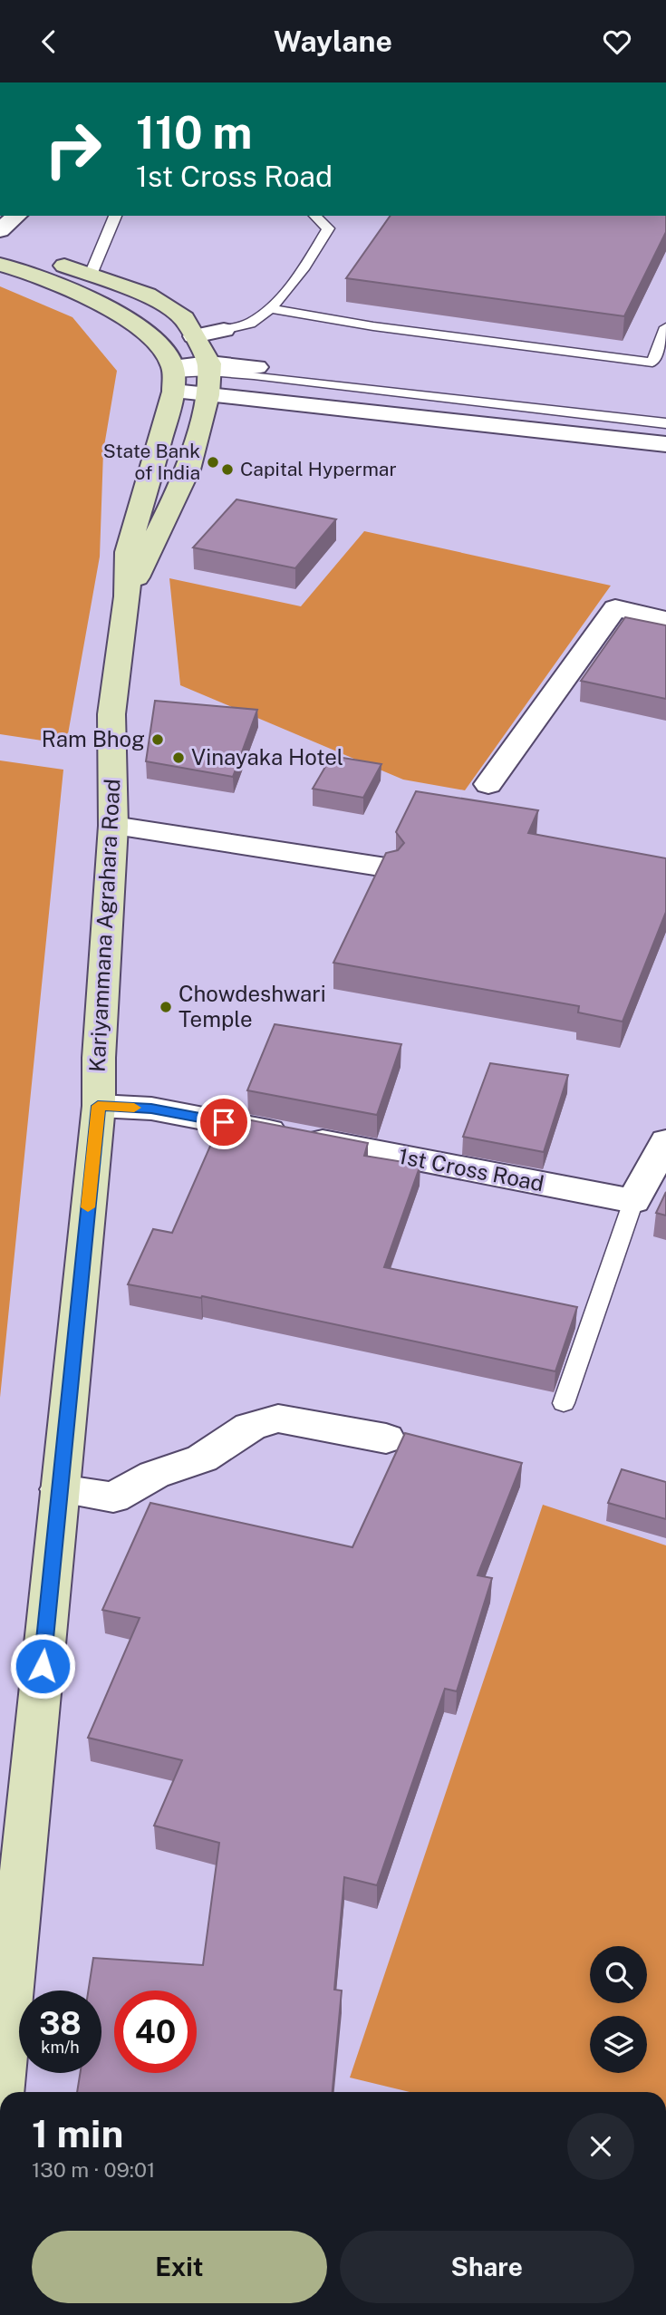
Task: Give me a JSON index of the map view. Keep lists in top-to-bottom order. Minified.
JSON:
{"streets":{"street":["Kariyammana Agrahara Road","1st Cross Road"]},"crossings":[["Kariyammana Agrahara Road","1st Cross Road"]],"places":["State Bank of India","Capital Hypermar","Ram Bhog","Vinayaka Hotel","Chowdeshwari Temple"],"page":{"header":"Waylane","turn":["110 m","1st Cross Road"],"speed":"38 km/h","limit":"40","heading":["1 min","130 m · 09:01"],"buttons":["Exit","Share"]}}
